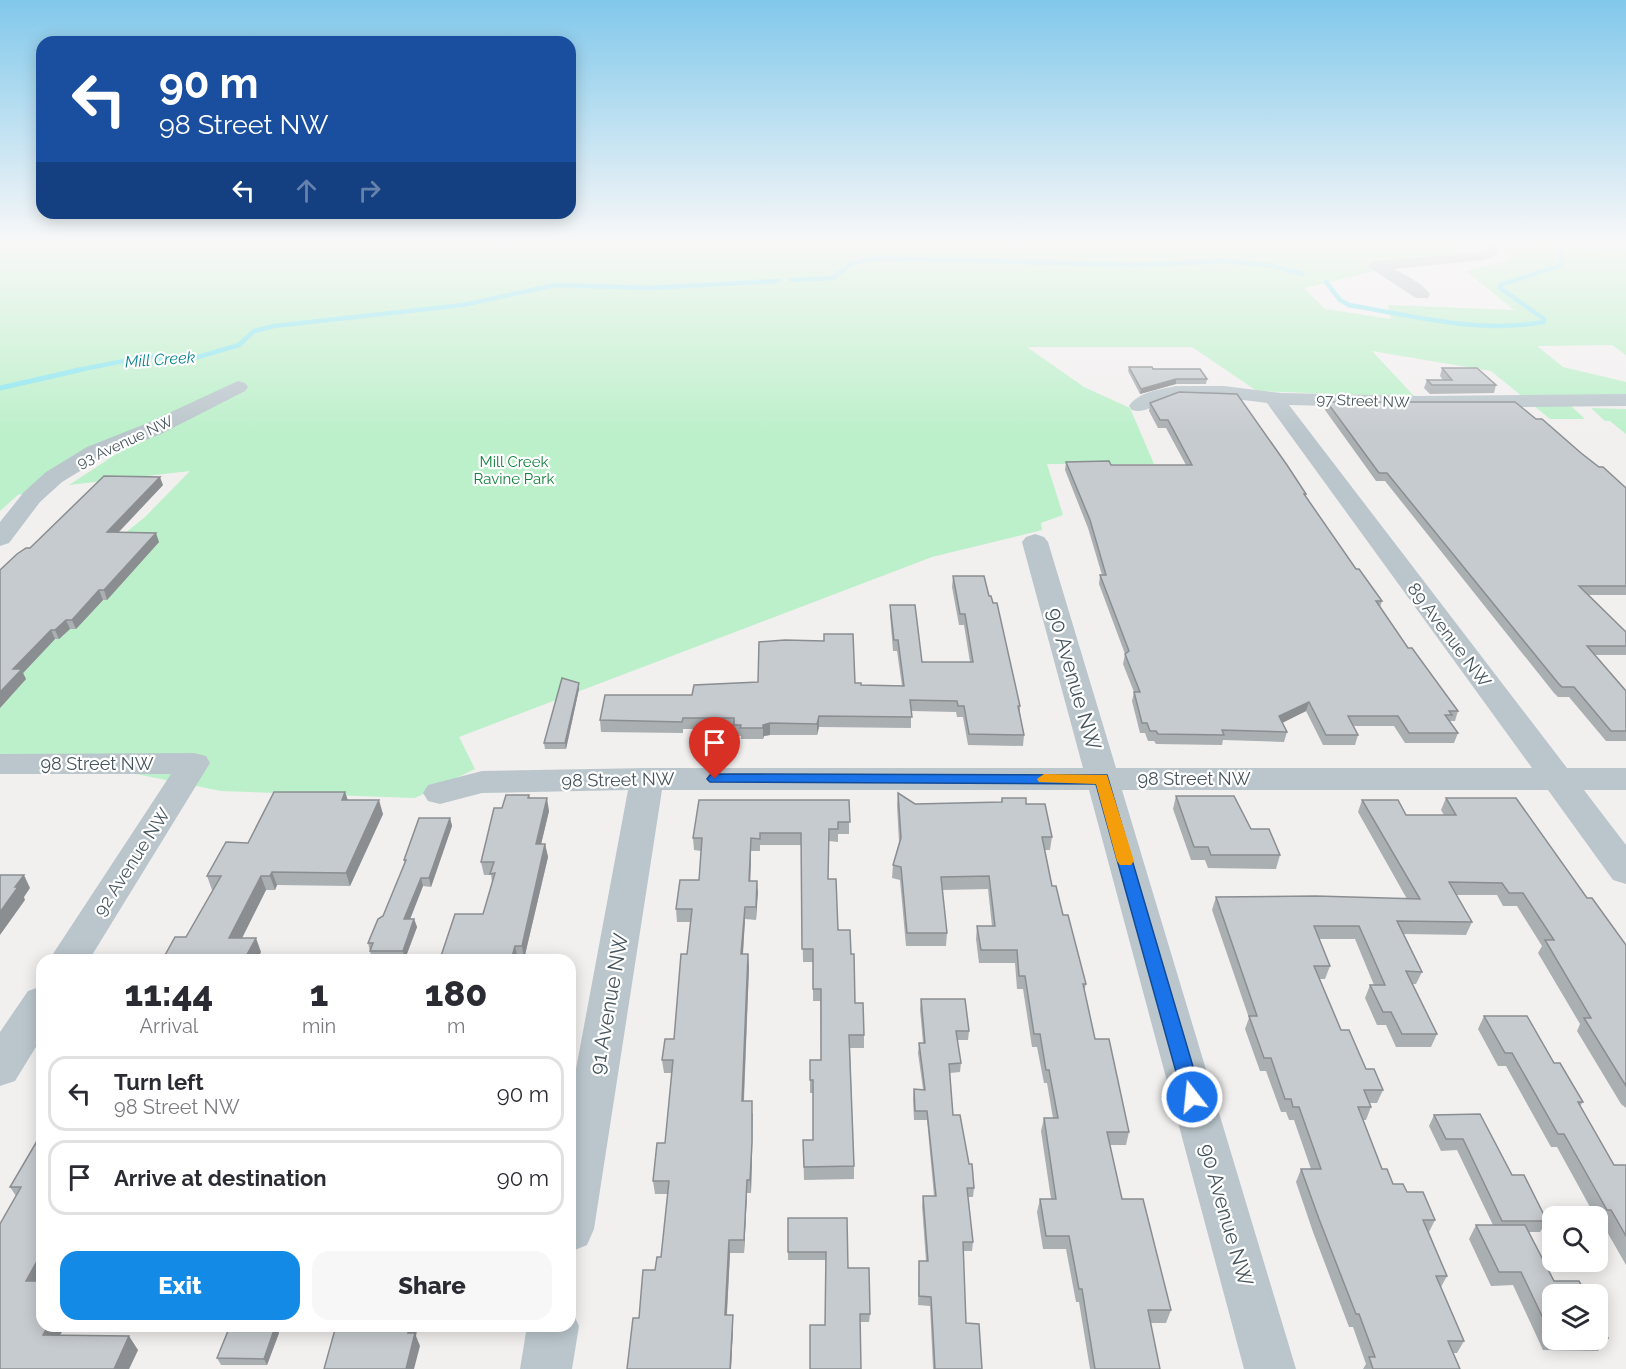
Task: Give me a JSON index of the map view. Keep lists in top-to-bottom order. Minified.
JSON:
{"streets":{"street":["97 Street NW","93 Avenue NW","89 Avenue NW","90 Avenue NW","98 Street NW","92 Avenue NW","91 Avenue NW"]},"crossings":[["97 Street NW","89 Avenue NW"],["89 Avenue NW","98 Street NW"],["90 Avenue NW","98 Street NW"],["98 Street NW","92 Avenue NW"],["98 Street NW","91 Avenue NW"]],"water":["Mill Creek"],"parks":["Mill Creek Ravine Park"],"page":{"turn":["90 m","98 Street NW"],"eta":["11:44","Arrival","1","min","180","m"],"list":[{"name":"Turn left","note":"98 Street NW","value":"90 m"},{"name":"Arrive at destination","value":"90 m"}],"buttons":["Exit","Share"]}}
